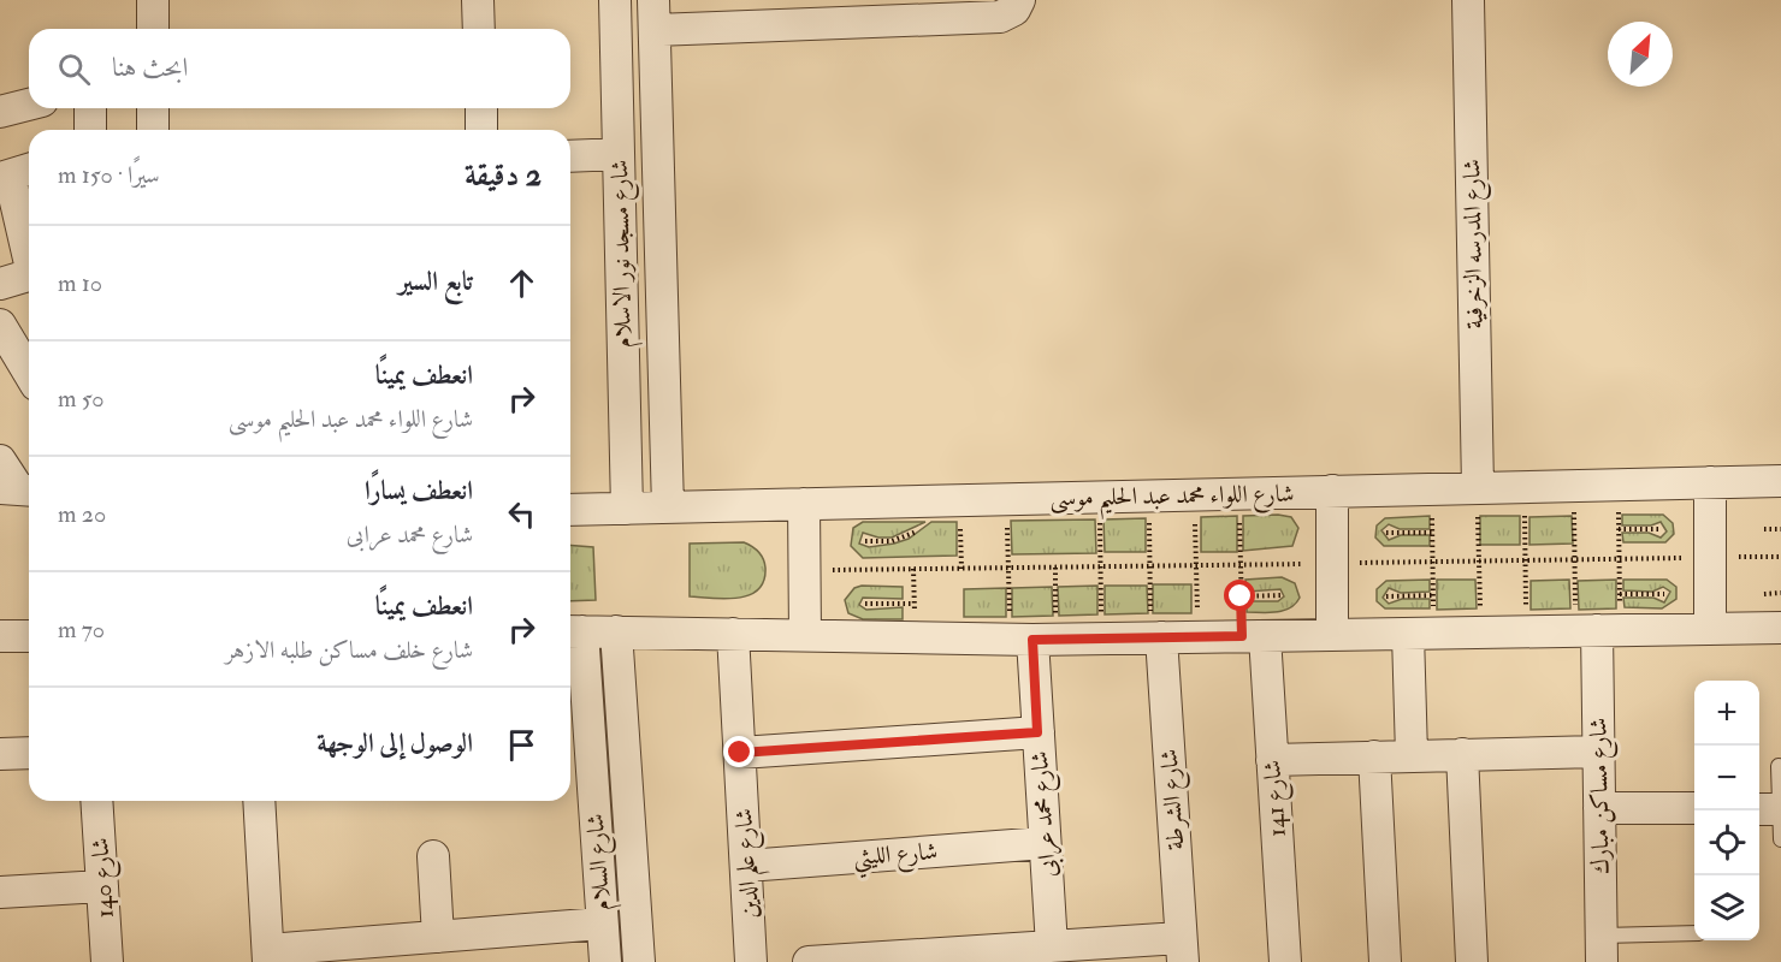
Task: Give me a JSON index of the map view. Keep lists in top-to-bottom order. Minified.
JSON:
{"streets":{"street":["شارع المدرسه الزخرفية","شارع مسجد نور الاسلام","شارع اللواء محمد عبد الحليم موسى","شارع مساكن مبارك","شارع 141","شارع الشرطة","شارع محمد عرابى","شارع الليثي","شارع السلام","شارع علم الدين","شارع 140"]},"crossings":[["شارع المدرسه الزخرفية","شارع اللواء محمد عبد الحليم موسى"],["شارع مسجد نور الاسلام","شارع اللواء محمد عبد الحليم موسى"],["شارع محمد عرابى","شارع الليثي"],["شارع الليثي","شارع علم الدين"]],"north":"top right","page":{"search":"ابحث هنا","heading":["2 دقيقة","سيرًا · 150 m"],"list":[["تابع السير","10 m"],["انعطف يمينًا","شارع اللواء محمد عبد الحليم موسى","50 m"],["انعطف يسارًا","شارع محمد عرابى","20 m"],["انعطف يمينًا","شارع خلف مساكن طلبه الازهر","70 m"],"الوصول إلى الوجهة"],"map_buttons":["+","−"]}}
